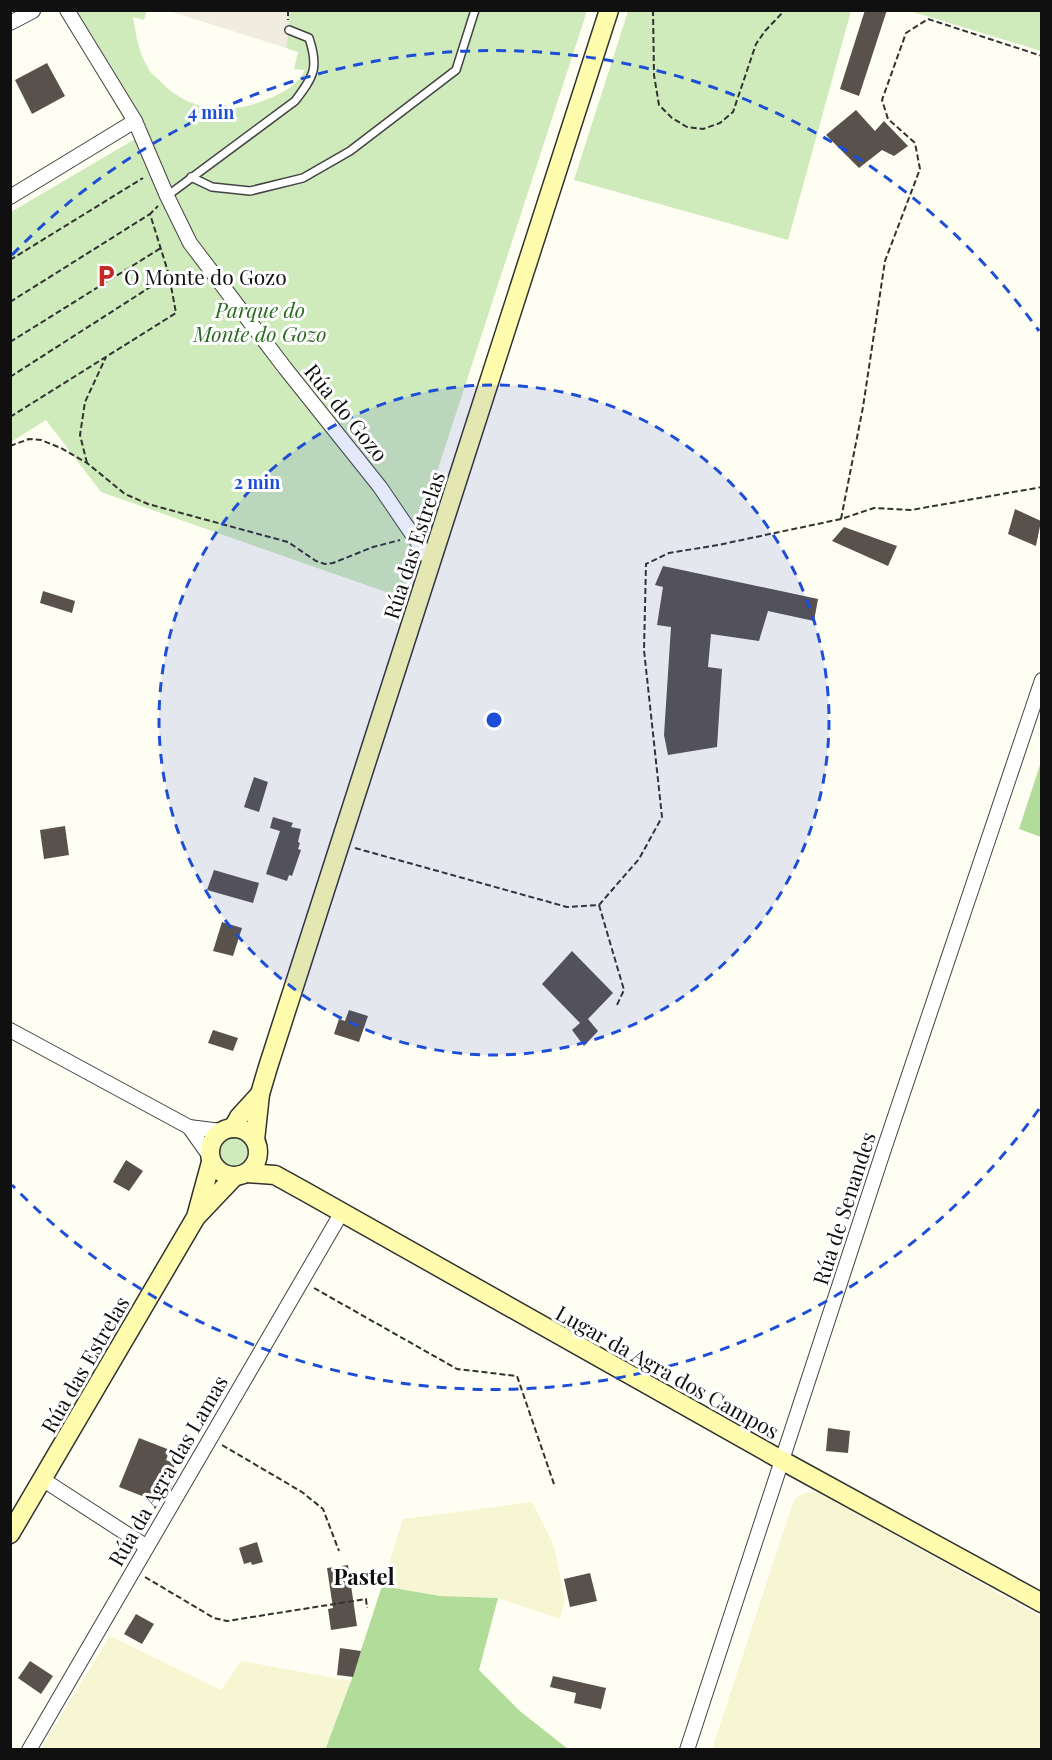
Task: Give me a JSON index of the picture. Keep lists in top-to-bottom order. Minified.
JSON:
{"streets":{"street":["Rúa do Gozo","Rúa das Estrelas","Rúa de Senandes","Lugar da Agra dos Campos","Rúa da Agra das Lamas"]},"crossings":[["Rúa do Gozo","Rúa das Estrelas"],["Rúa das Estrelas","Lugar da Agra dos Campos"],["Rúa de Senandes","Lugar da Agra dos Campos"],["Lugar da Agra dos Campos","Rúa da Agra das Lamas"]],"districts":["Pastel"],"parks":["Parque do Monte do Gozo"],"places":{"parking":["O Monte do Gozo"]},"rings":["4 min","2 min"]}
